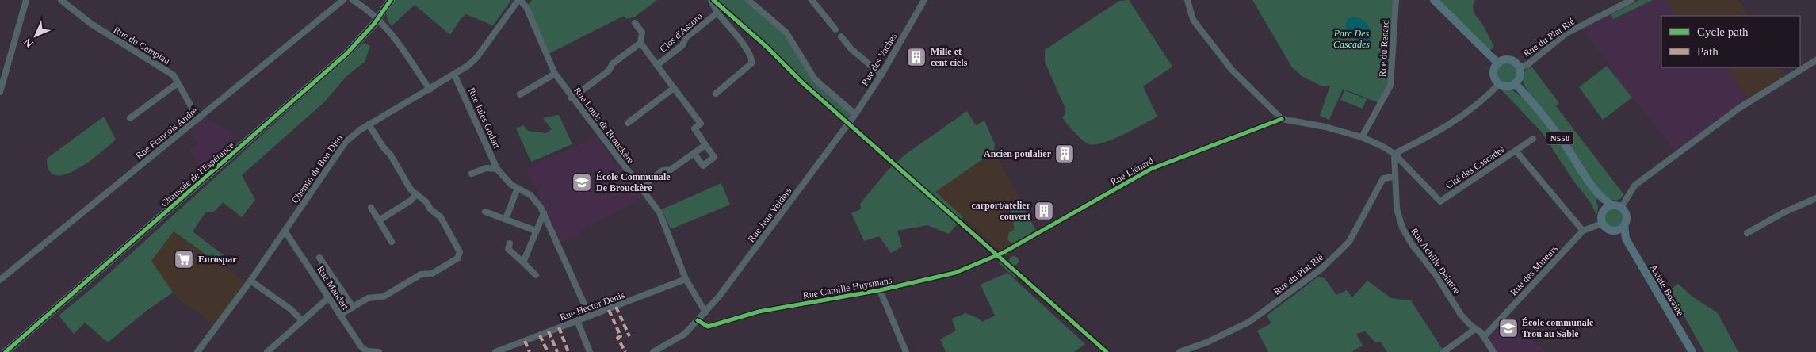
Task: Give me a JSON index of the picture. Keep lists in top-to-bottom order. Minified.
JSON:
{"streets":{"main road":["N550","Chaussée de l'Espérance","Axiale Boraine"],"street":["Clos d'Assoro","Rue du Plat Rié","Rue du Campiau","Rue du Renard","Rue des Vaches","Rue Jules Godart","Rue Louis de Brouckère","Rue Francois André","Cité des Cascades","Chemin du Bon Dieu","Rue Liénard","Rue Jean Volders","Rue Achille Delattre","Rue des Mineurs","Rue Mandart","Rue Camille Huysmans","Rue Hector Denis"]},"crossings":[["Rue du Plat Rié","N550"],["Rue du Plat Rié","Rue Achille Delattre"],["Rue du Campiau","Rue Francois André"],["Rue des Vaches","Rue Jean Volders"],["Rue Jules Godart","Chemin du Bon Dieu"],["Rue Louis de Brouckère","Chemin du Bon Dieu"],["Rue Louis de Brouckère","Rue Jean Volders"],["Rue Louis de Brouckère","Rue Hector Denis"],["N550","Rue des Mineurs"],["Cité des Cascades","Rue Achille Delattre"],["Cité des Cascades","Rue des Mineurs"],["Chemin du Bon Dieu","Rue Mandart"],["Rue Liénard","Rue Camille Huysmans"],["Rue Jean Volders","Rue Camille Huysmans"],["Rue Achille Delattre","Rue des Mineurs"]],"parks":["Parc Des Cascades"],"places":{"building":["Mille et cent ciels","Ancien poulalier","carport/atelier couvert"],"school or university":["École Communale De Brouckère","École communale Trou au Sable"],"supermarket":["Eurospar"]},"legend":["Cycle path","Path"],"north":"bottom left"}
